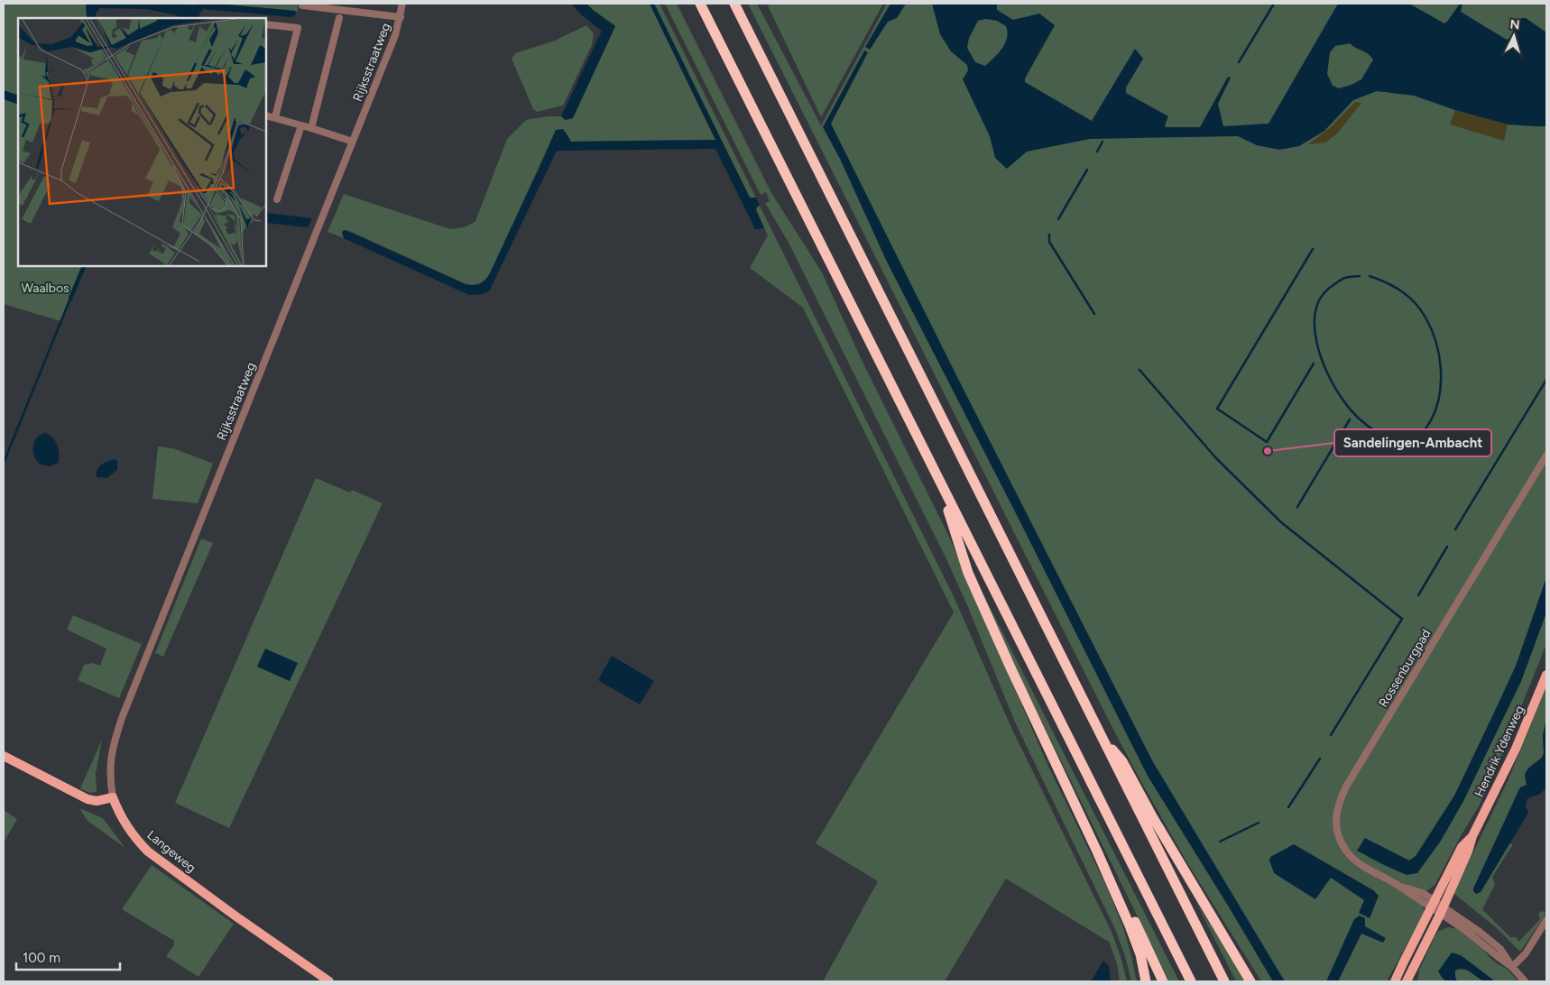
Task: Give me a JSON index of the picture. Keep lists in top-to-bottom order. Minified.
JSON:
{"streets":{"main road":["Hendrik Ydenweg","Langeweg"],"street":["Rijksstraatweg","Rossenburgpad"]},"crossings":[["Rijksstraatweg","Langeweg"],["Rossenburgpad","Hendrik Ydenweg"]],"parks":["Waalbos"],"places":["Sandelingen-Ambacht"],"scale_bar":"100 m","north":"top"}
